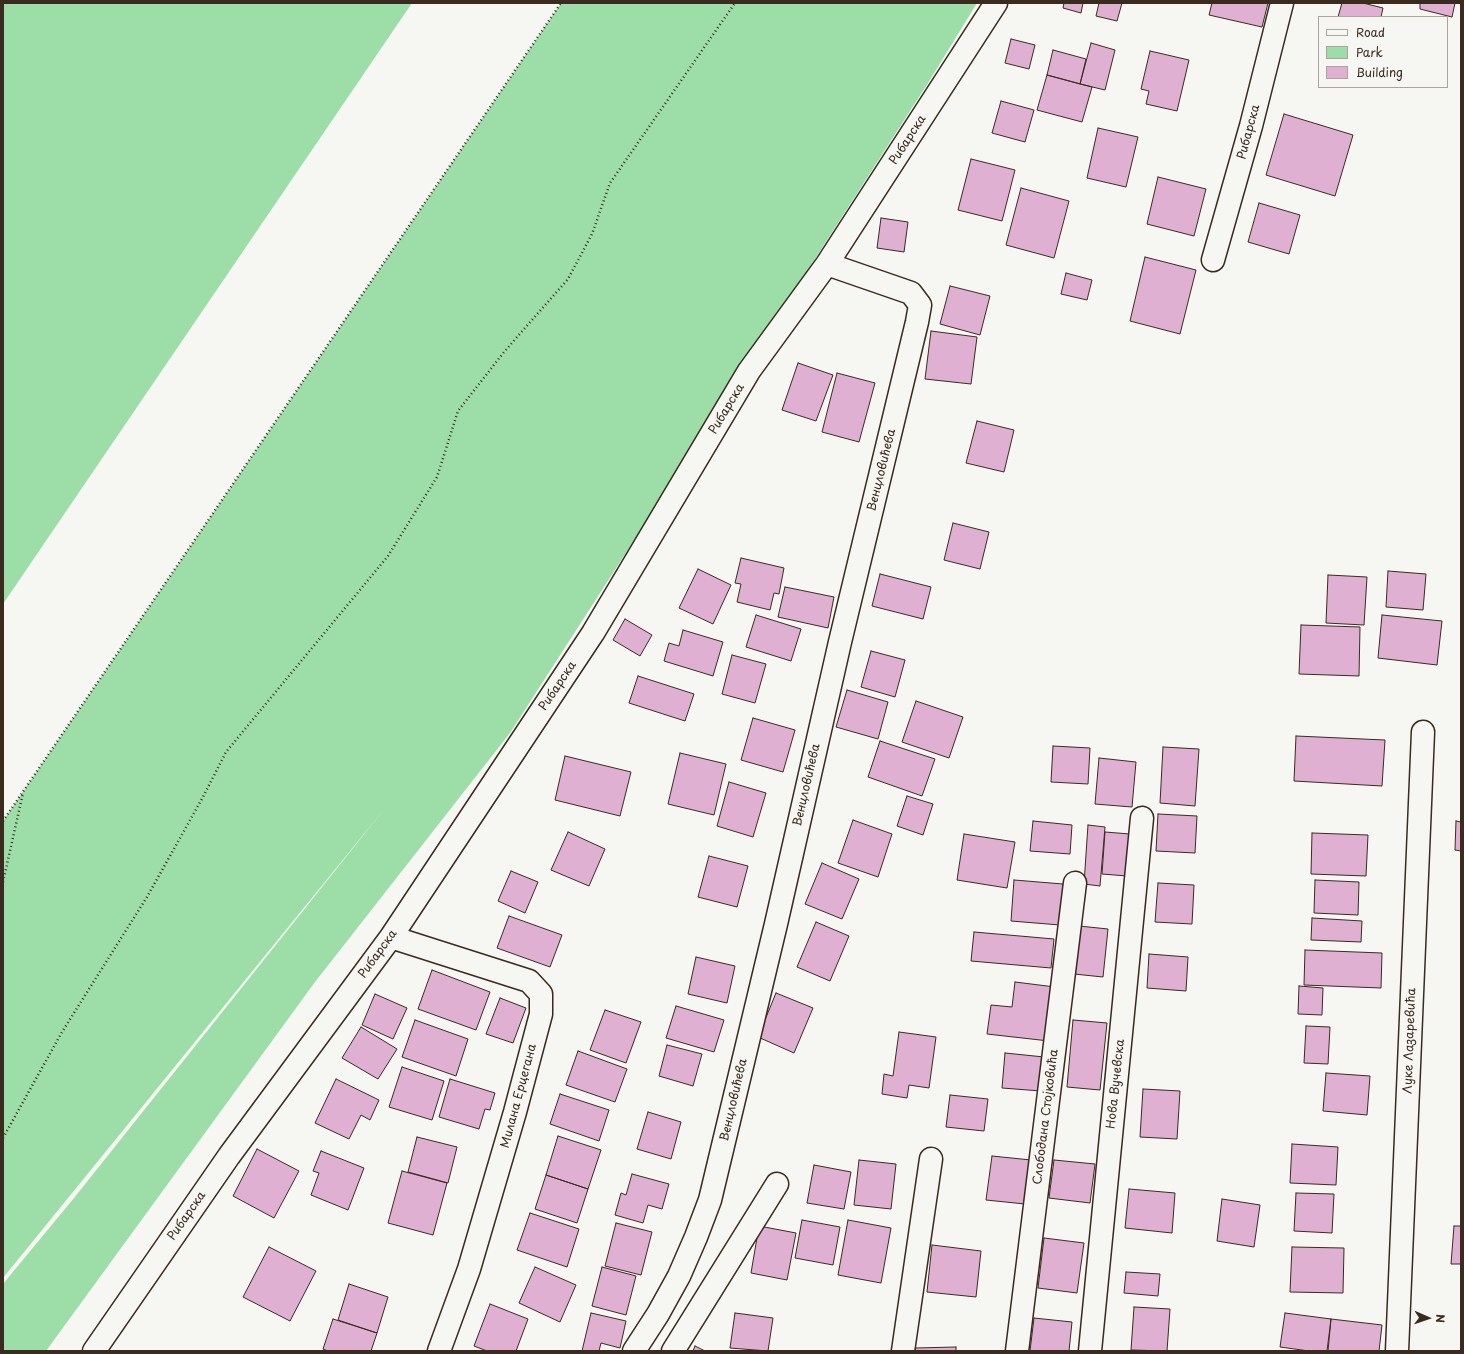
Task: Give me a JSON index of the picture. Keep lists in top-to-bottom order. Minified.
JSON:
{"streets":{"street":["Рибарска","Венцловићева","Луке Лазаревића","Нова Вучевска","Милана Ерцегана","Слободана Стојковића"]},"crossings":[["Рибарска","Венцловићева"],["Рибарска","Милана Ерцегана"]],"legend":["Road","Park","Building"],"north":"right"}
